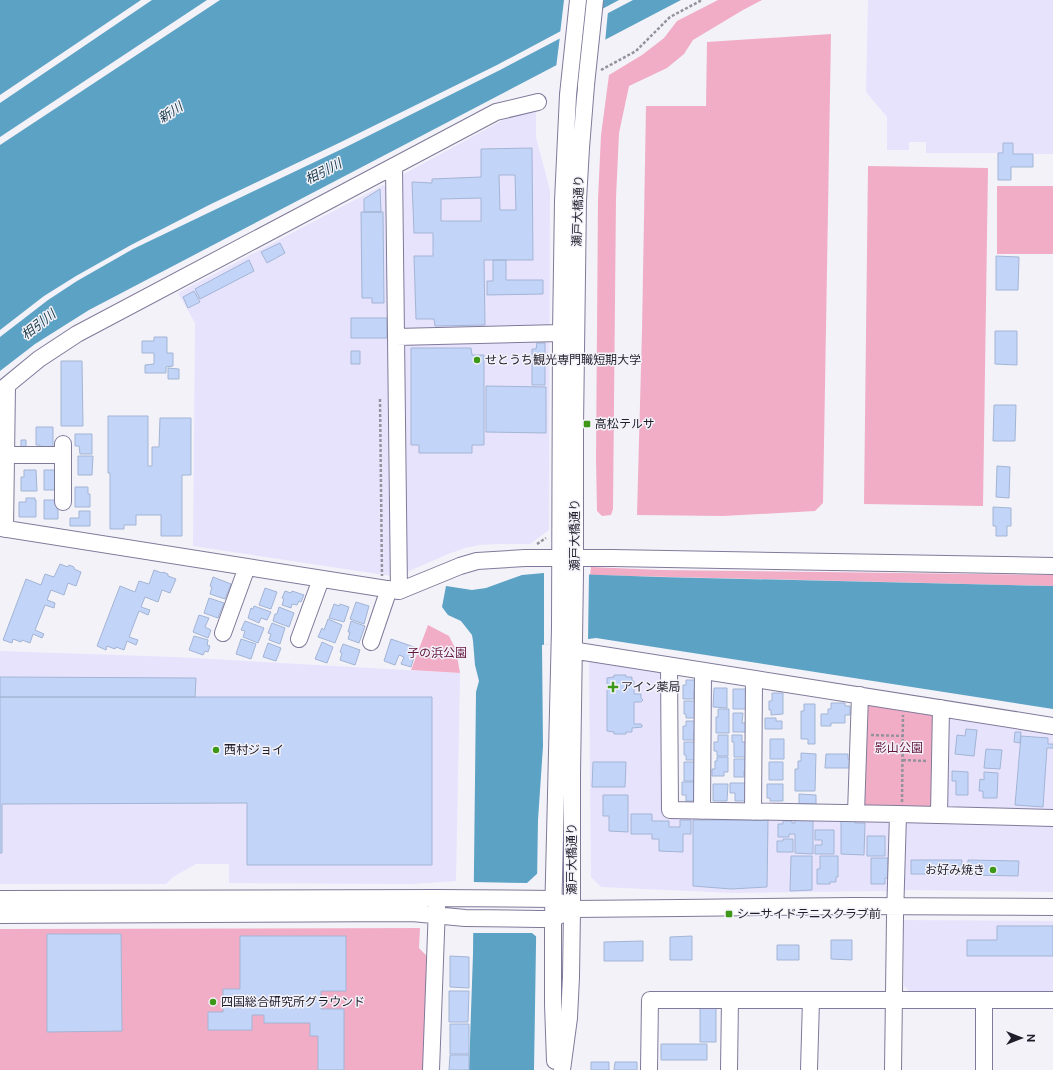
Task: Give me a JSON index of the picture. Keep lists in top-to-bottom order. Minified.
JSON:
{"streets":{"street":["瀬戸大橋通り"]},"water":["新川","相引川"],"parks":["子の浜公園","影山公園"],"places":{"other":["せとうち観光専門職短期大学","西村ジョイ","お好み焼き","四国総合研究所グラウンド"],"transit":["高松テルサ","シーサイドテニスクラブ前"],"health":["アイン薬局"]},"north":"right"}
